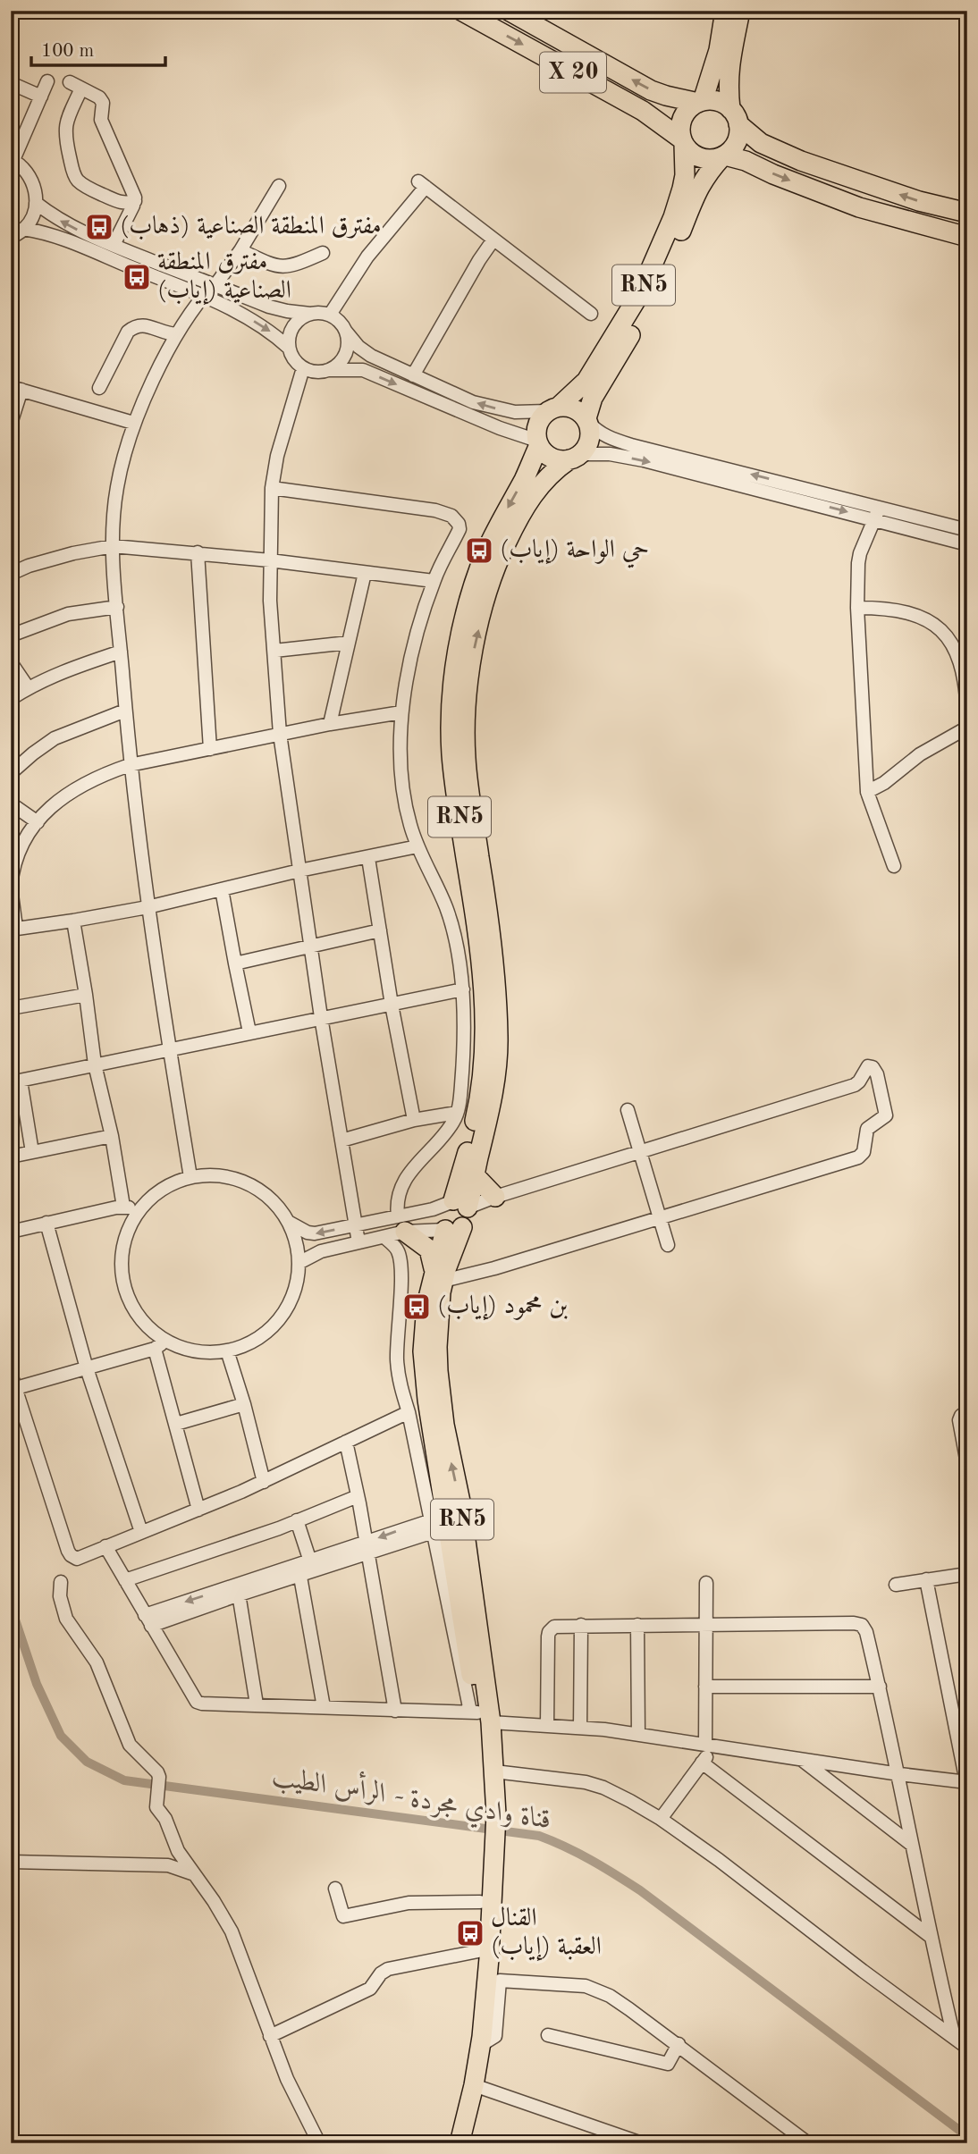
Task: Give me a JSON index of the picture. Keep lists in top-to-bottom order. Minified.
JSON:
{"streets":{"highway":["X 20","RN5"]},"crossings":[["X 20","RN5"]],"water":["قناة وادي مجردة - الرأس الطيب"],"places":{"bus stop":["مفترق المنطقة الصناعية (ذهاب)","مفترق المنطقة الصناعية (إياب)","حي الواحة (إياب)","بن محمود (إياب)","القنال العقبة (إياب)"]},"scale_bar":"100 m"}
